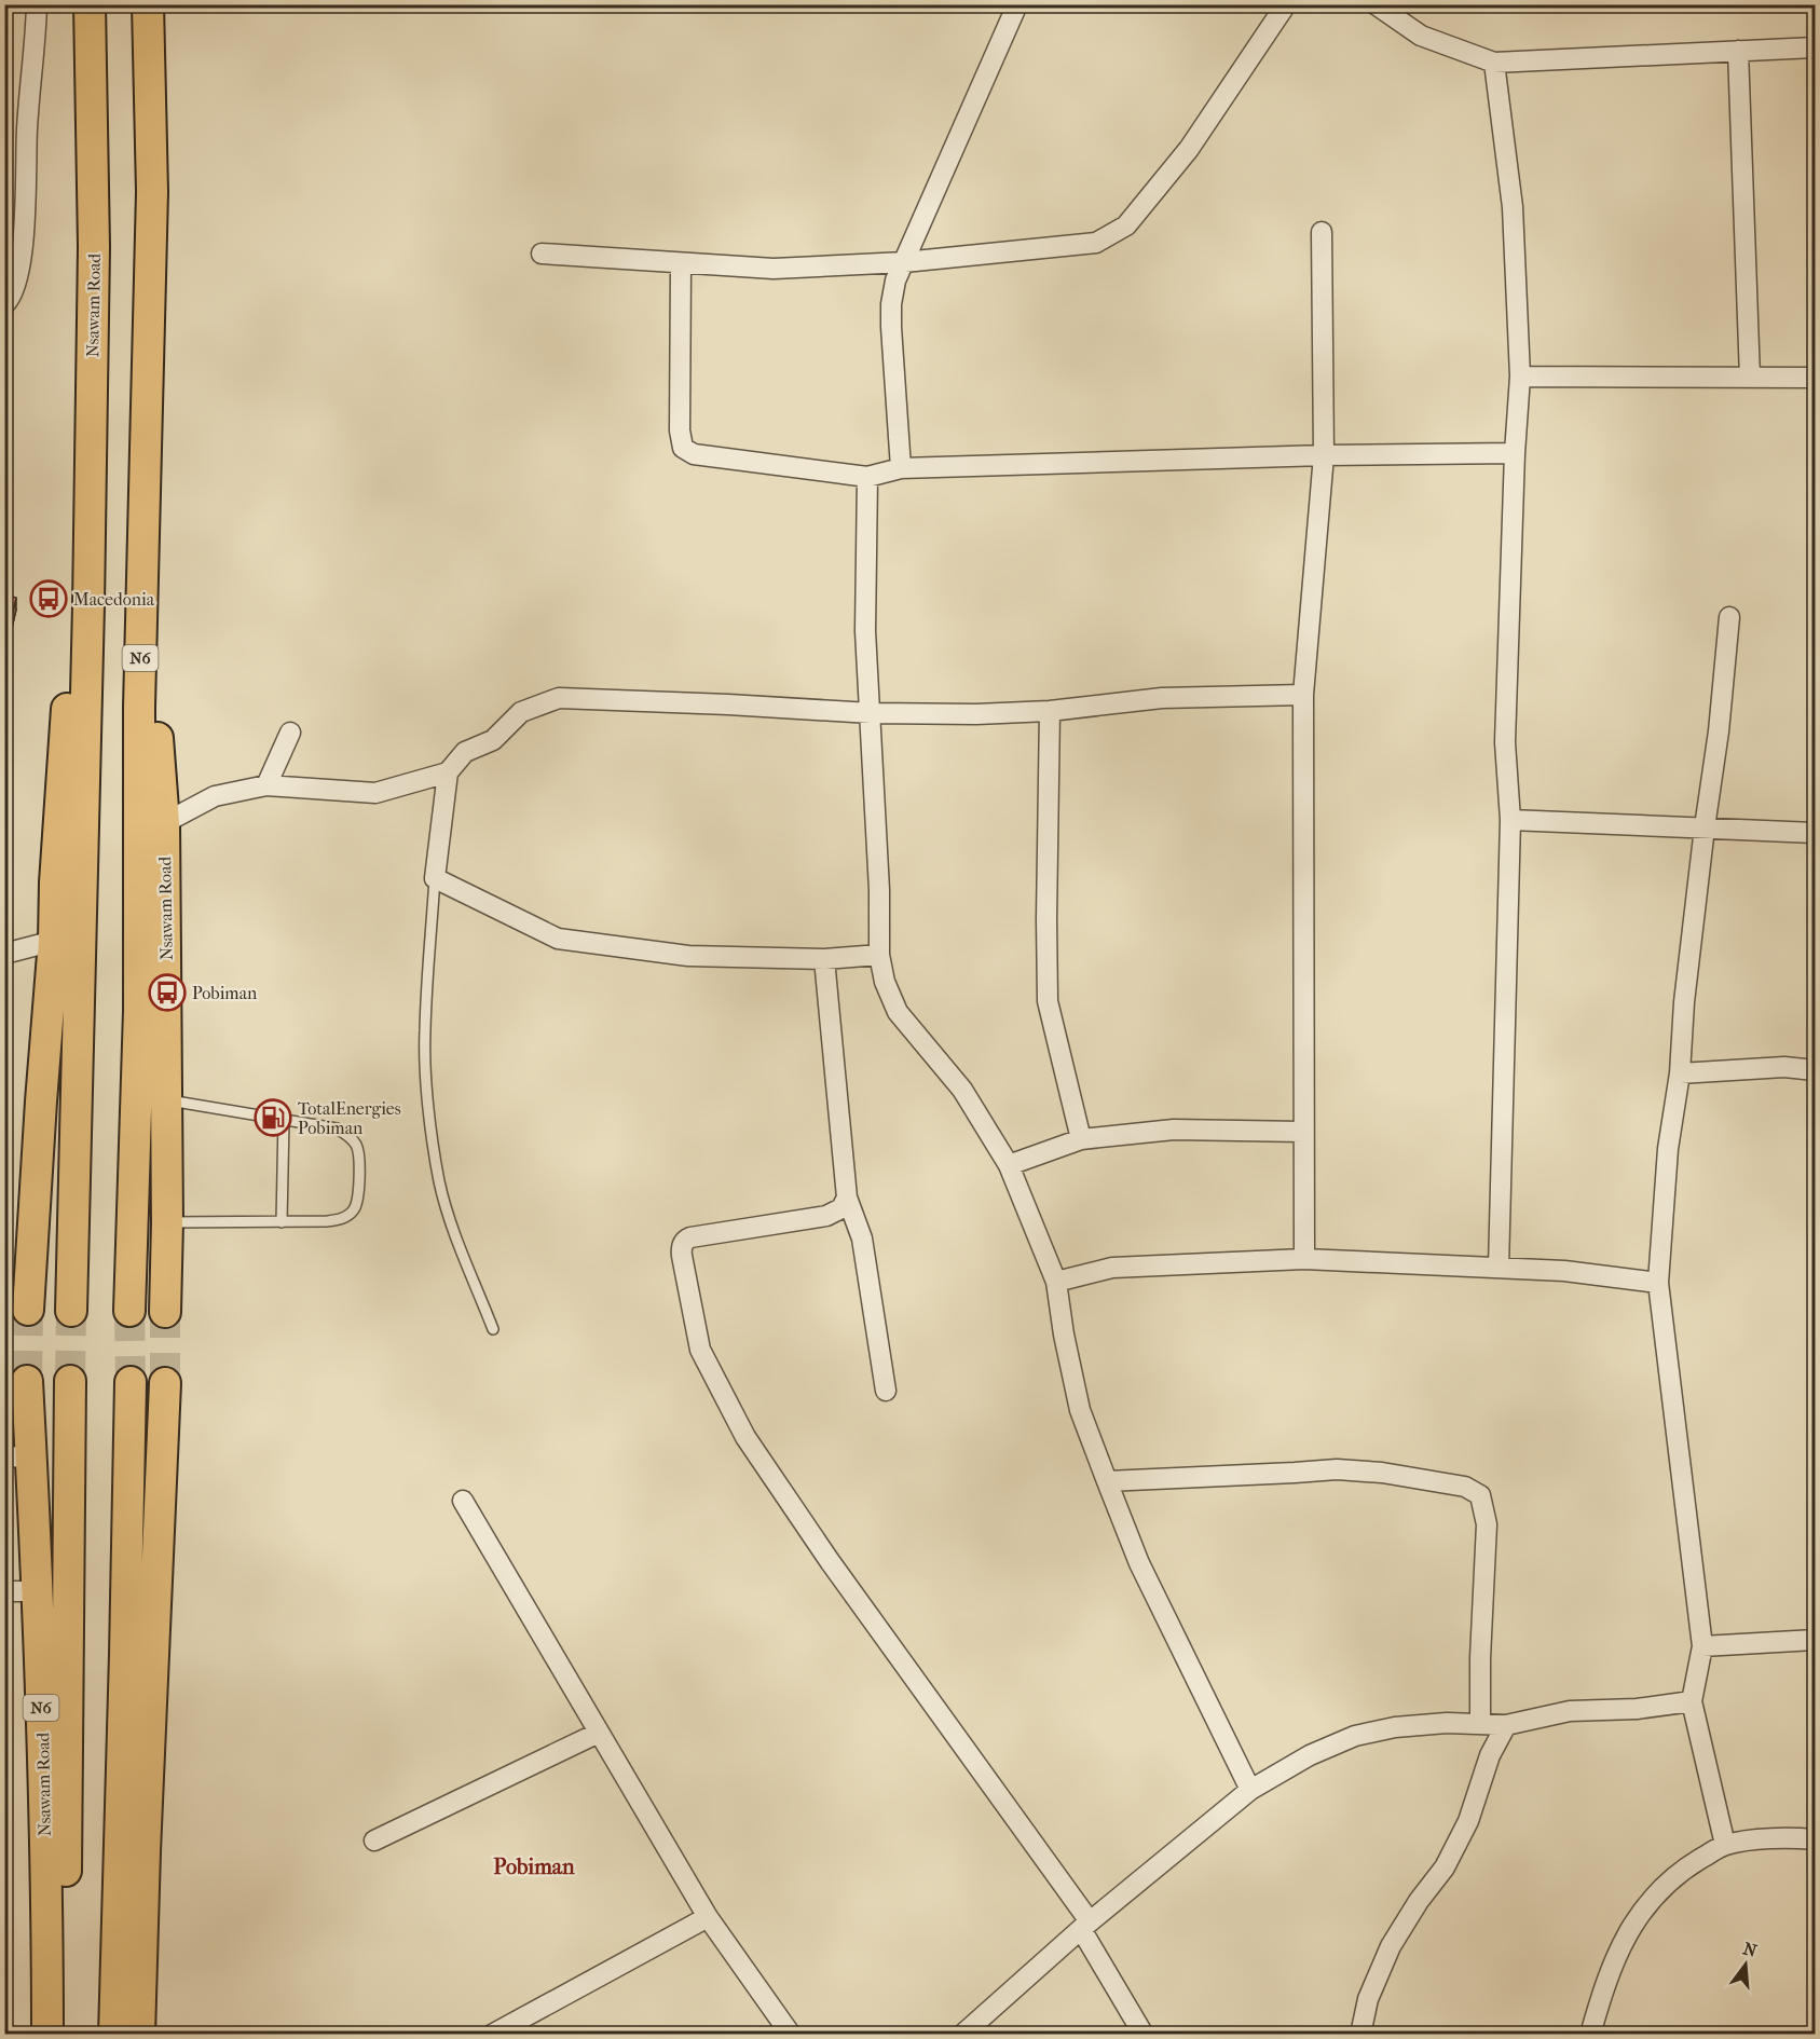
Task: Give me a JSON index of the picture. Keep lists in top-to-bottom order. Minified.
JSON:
{"streets":{"highway":["Nsawam Road","N6"]},"districts":["Pobiman"],"places":{"bus stop":["Macedonia","Pobiman"],"fuel station":["TotalEnergies Pobiman"]},"north":"top"}
